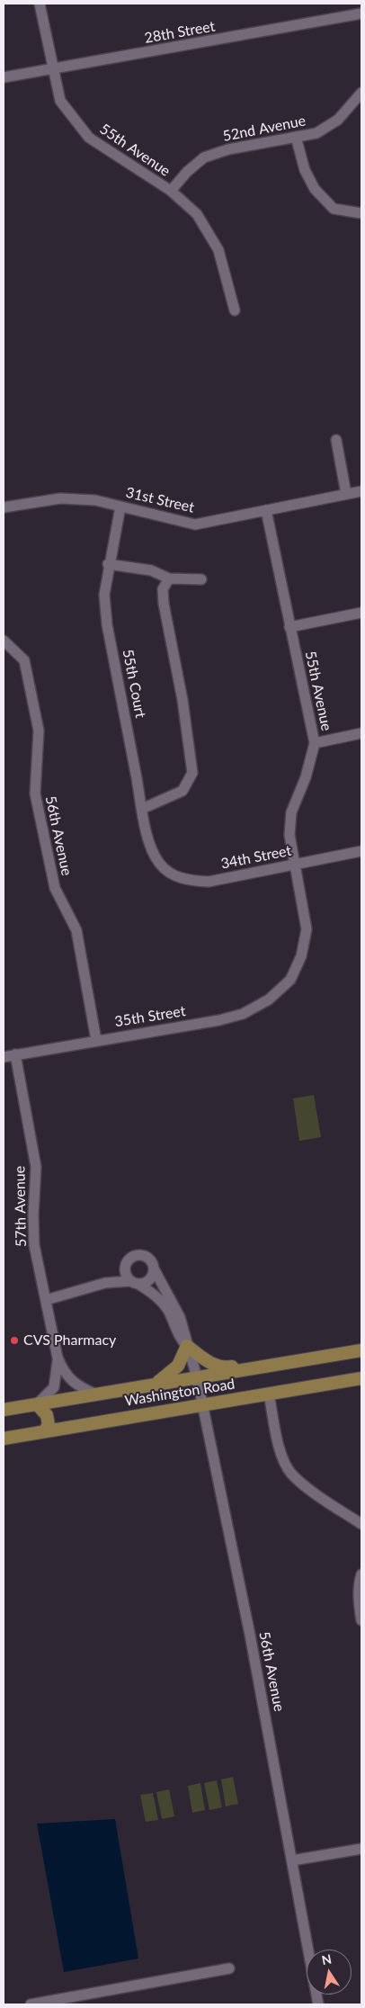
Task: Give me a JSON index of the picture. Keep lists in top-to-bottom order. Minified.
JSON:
{"streets":{"main road":["Washington Road"],"street":["28th Street","52nd Avenue","55th Avenue","31st Street","55th Court","56th Avenue","34th Street","35th Street","57th Avenue"]},"crossings":[["28th Street","55th Avenue"],["52nd Avenue","55th Avenue"],["55th Avenue","31st Street"],["55th Avenue","34th Street"],["55th Avenue","35th Street"],["31st Street","55th Court"],["55th Court","34th Street"],["56th Avenue","35th Street"],["56th Avenue","57th Avenue"],["56th Avenue","Washington Road"],["35th Street","57th Avenue"],["57th Avenue","Washington Road"]],"places":["CVS Pharmacy"],"north":"top"}
